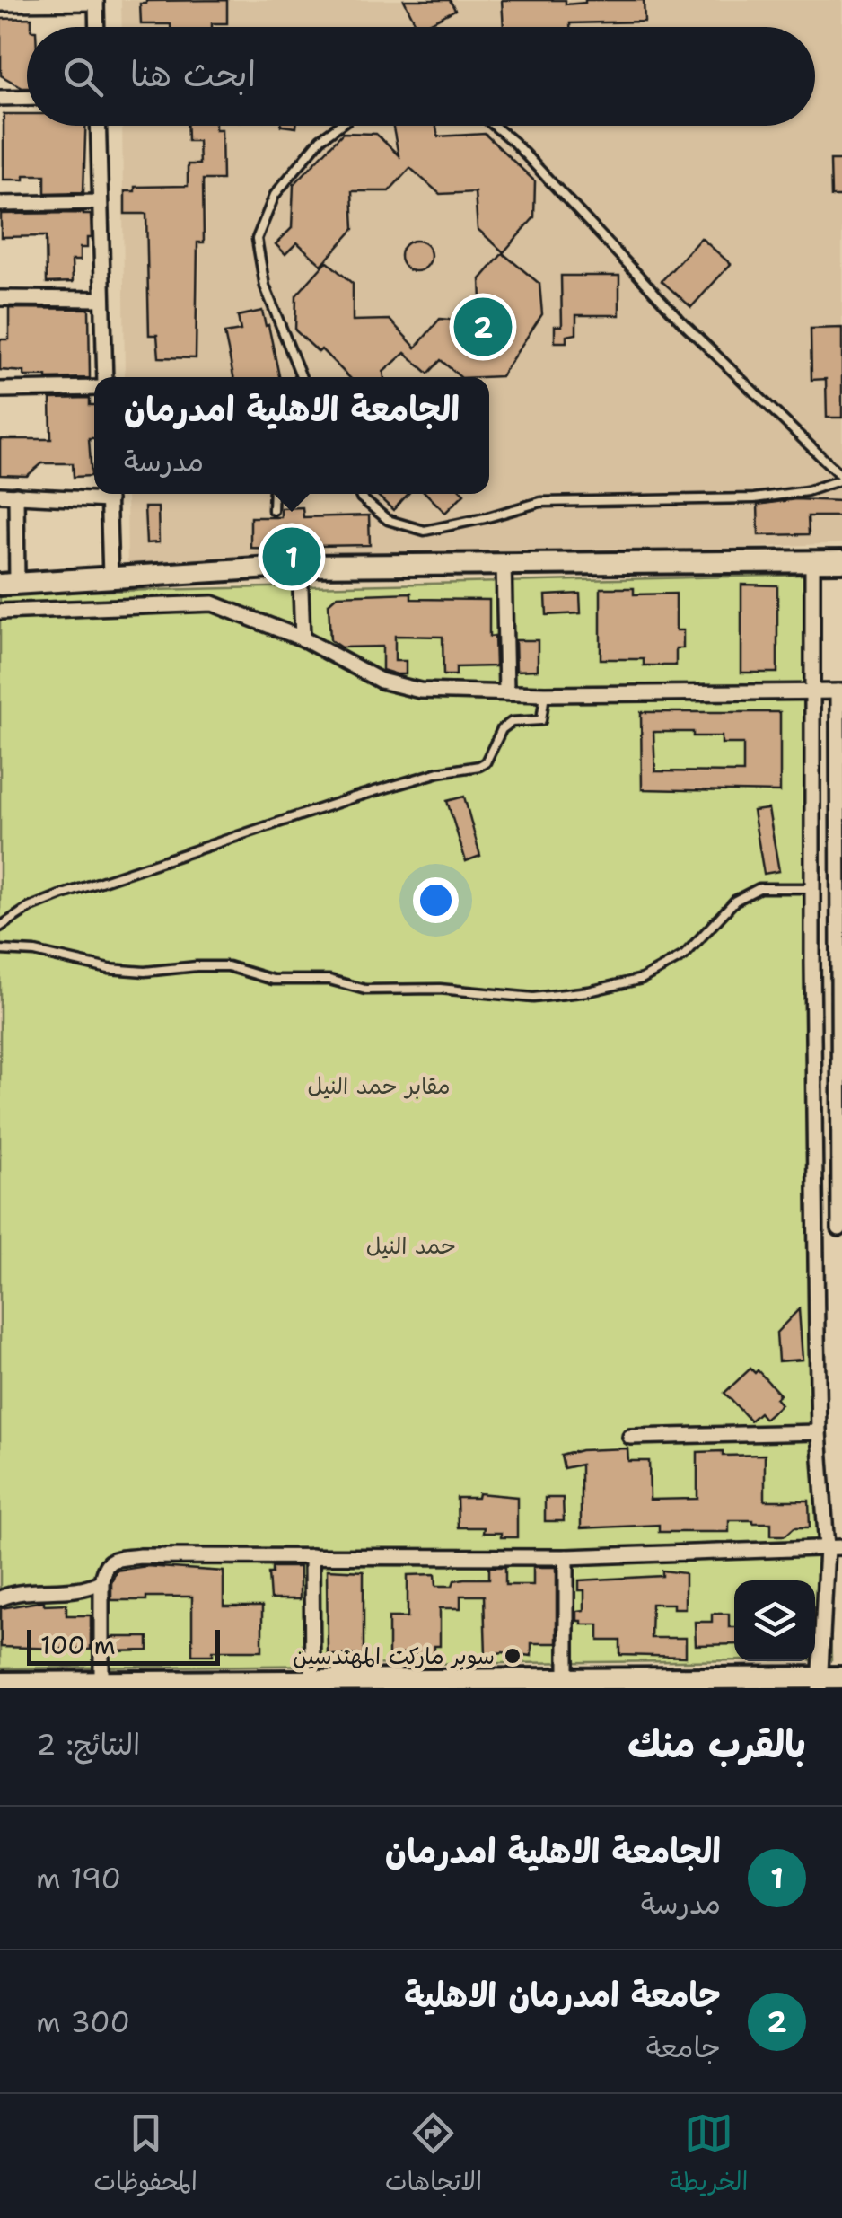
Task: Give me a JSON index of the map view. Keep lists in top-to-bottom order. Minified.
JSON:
{"parks":["مقابر حمد النيل","حمد النيل"],"places":["سوبر ماركت المهندسين"],"scale_bar":"100 m","page":{"search":"ابحث هنا","pins":["2","1"],"popup":["الجامعة الاهلية امدرمان","مدرسة"],"scale":"100 m","heading":["بالقرب منك","النتائج: 2"],"list":[{"mark":"1","name":"الجامعة الاهلية امدرمان","note":"مدرسة","value":"190 m"},{"mark":"2","name":"جامعة امدرمان الاهلية","note":"جامعة","value":"300 m"}],"nav":["الخريطة","الاتجاهات","المحفوظات"]}}
